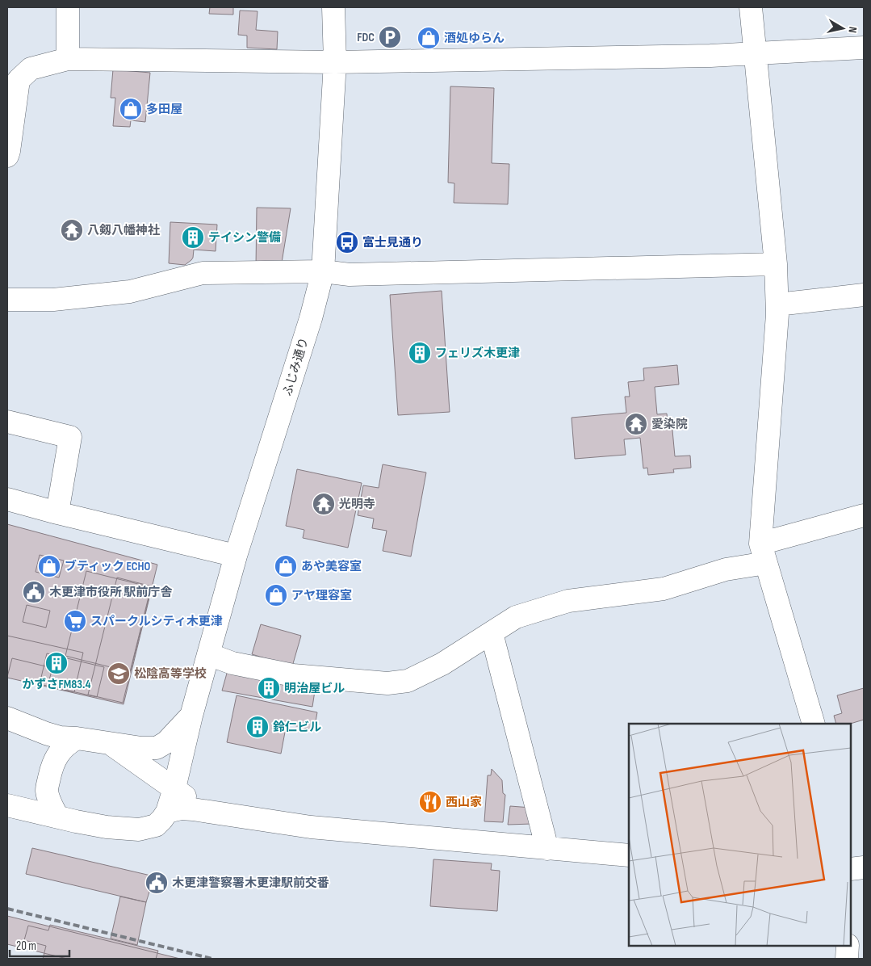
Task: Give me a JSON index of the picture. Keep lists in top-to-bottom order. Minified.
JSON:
{"streets":{"street":["ふじみ通り"]},"places":{"parking":["FDC"],"shop":["酒処ゆらん","多田屋","ブティック ECHO","あや美容室","アヤ理容室"],"temple":["八剱八幡神社","愛染院","光明寺"],"building":["テイシン警備","フェリズ木更津","かずさFM83.4","明治屋ビル","鈴仁ビル"],"bus stop":["富士見通り"],"public building":["木更津市役所 駅前庁舎","木更津警察署木更津駅前交番"],"supermarket":["スパークルシティ木更津"],"school or university":["松陰高等学校"],"restaurant":["西山家"]},"scale_bar":"20 m","north":"right"}
